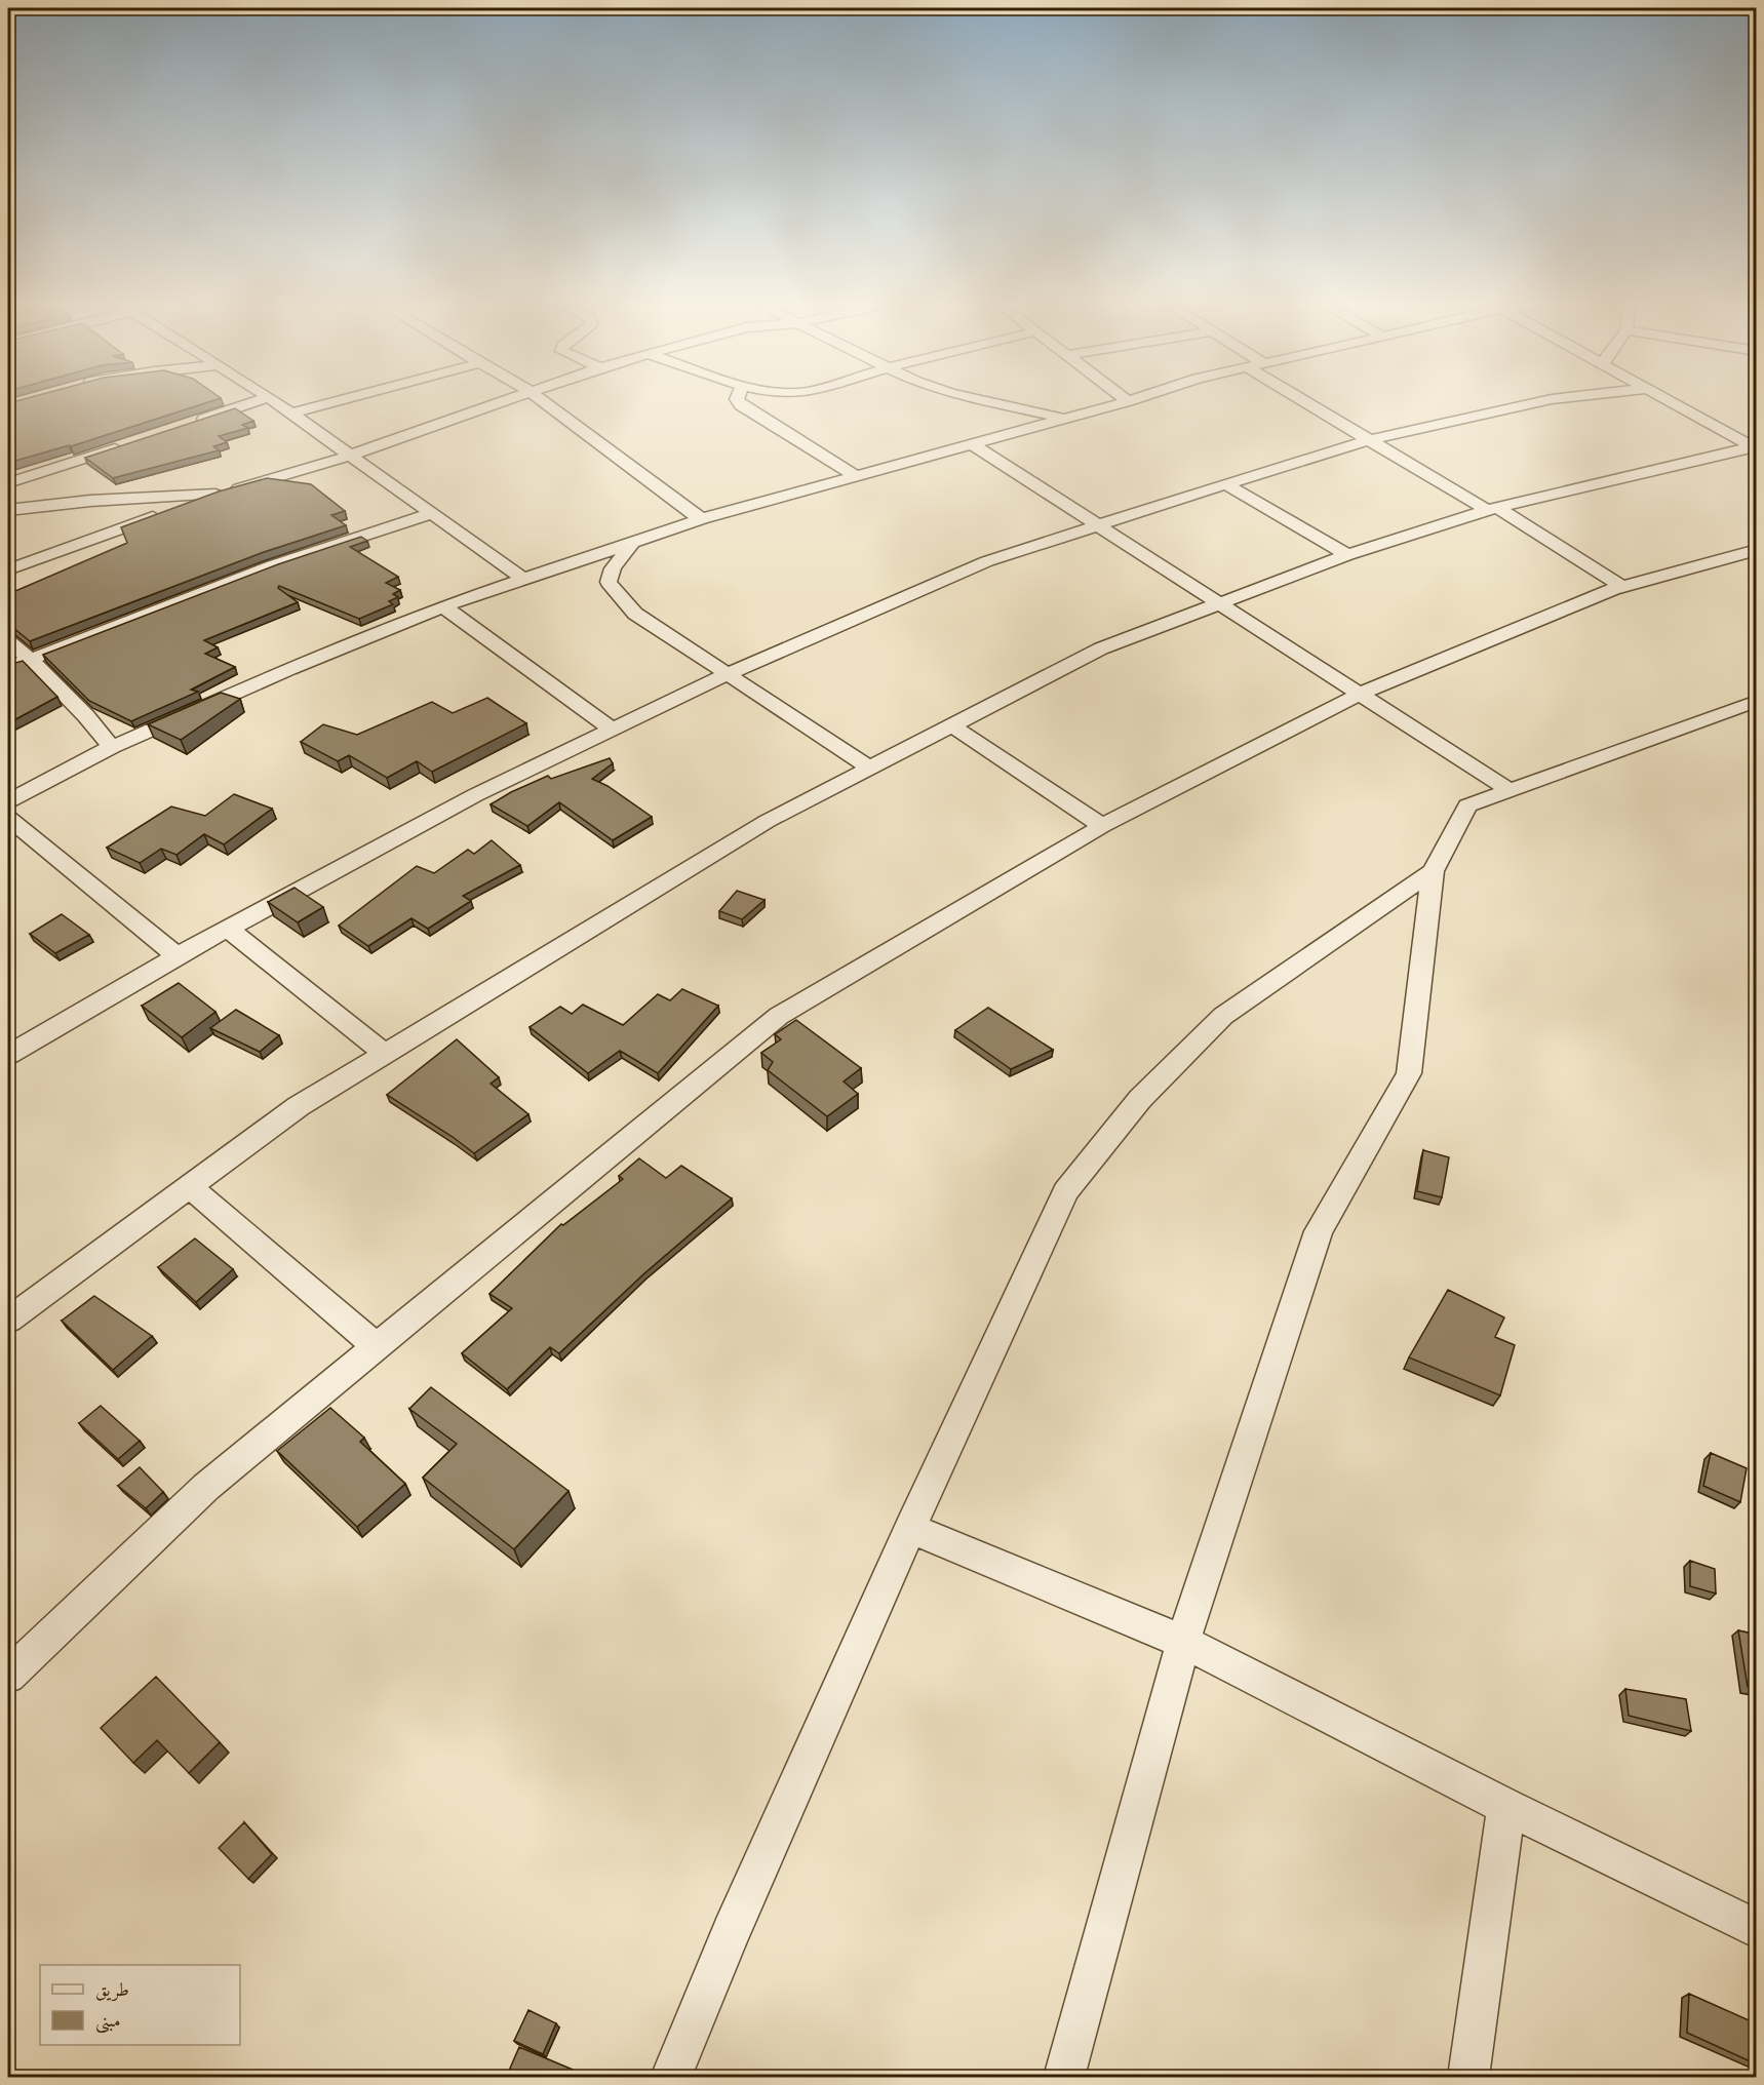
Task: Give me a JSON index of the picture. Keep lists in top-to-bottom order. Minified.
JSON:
{"legend":["طريق","مبنى"]}
